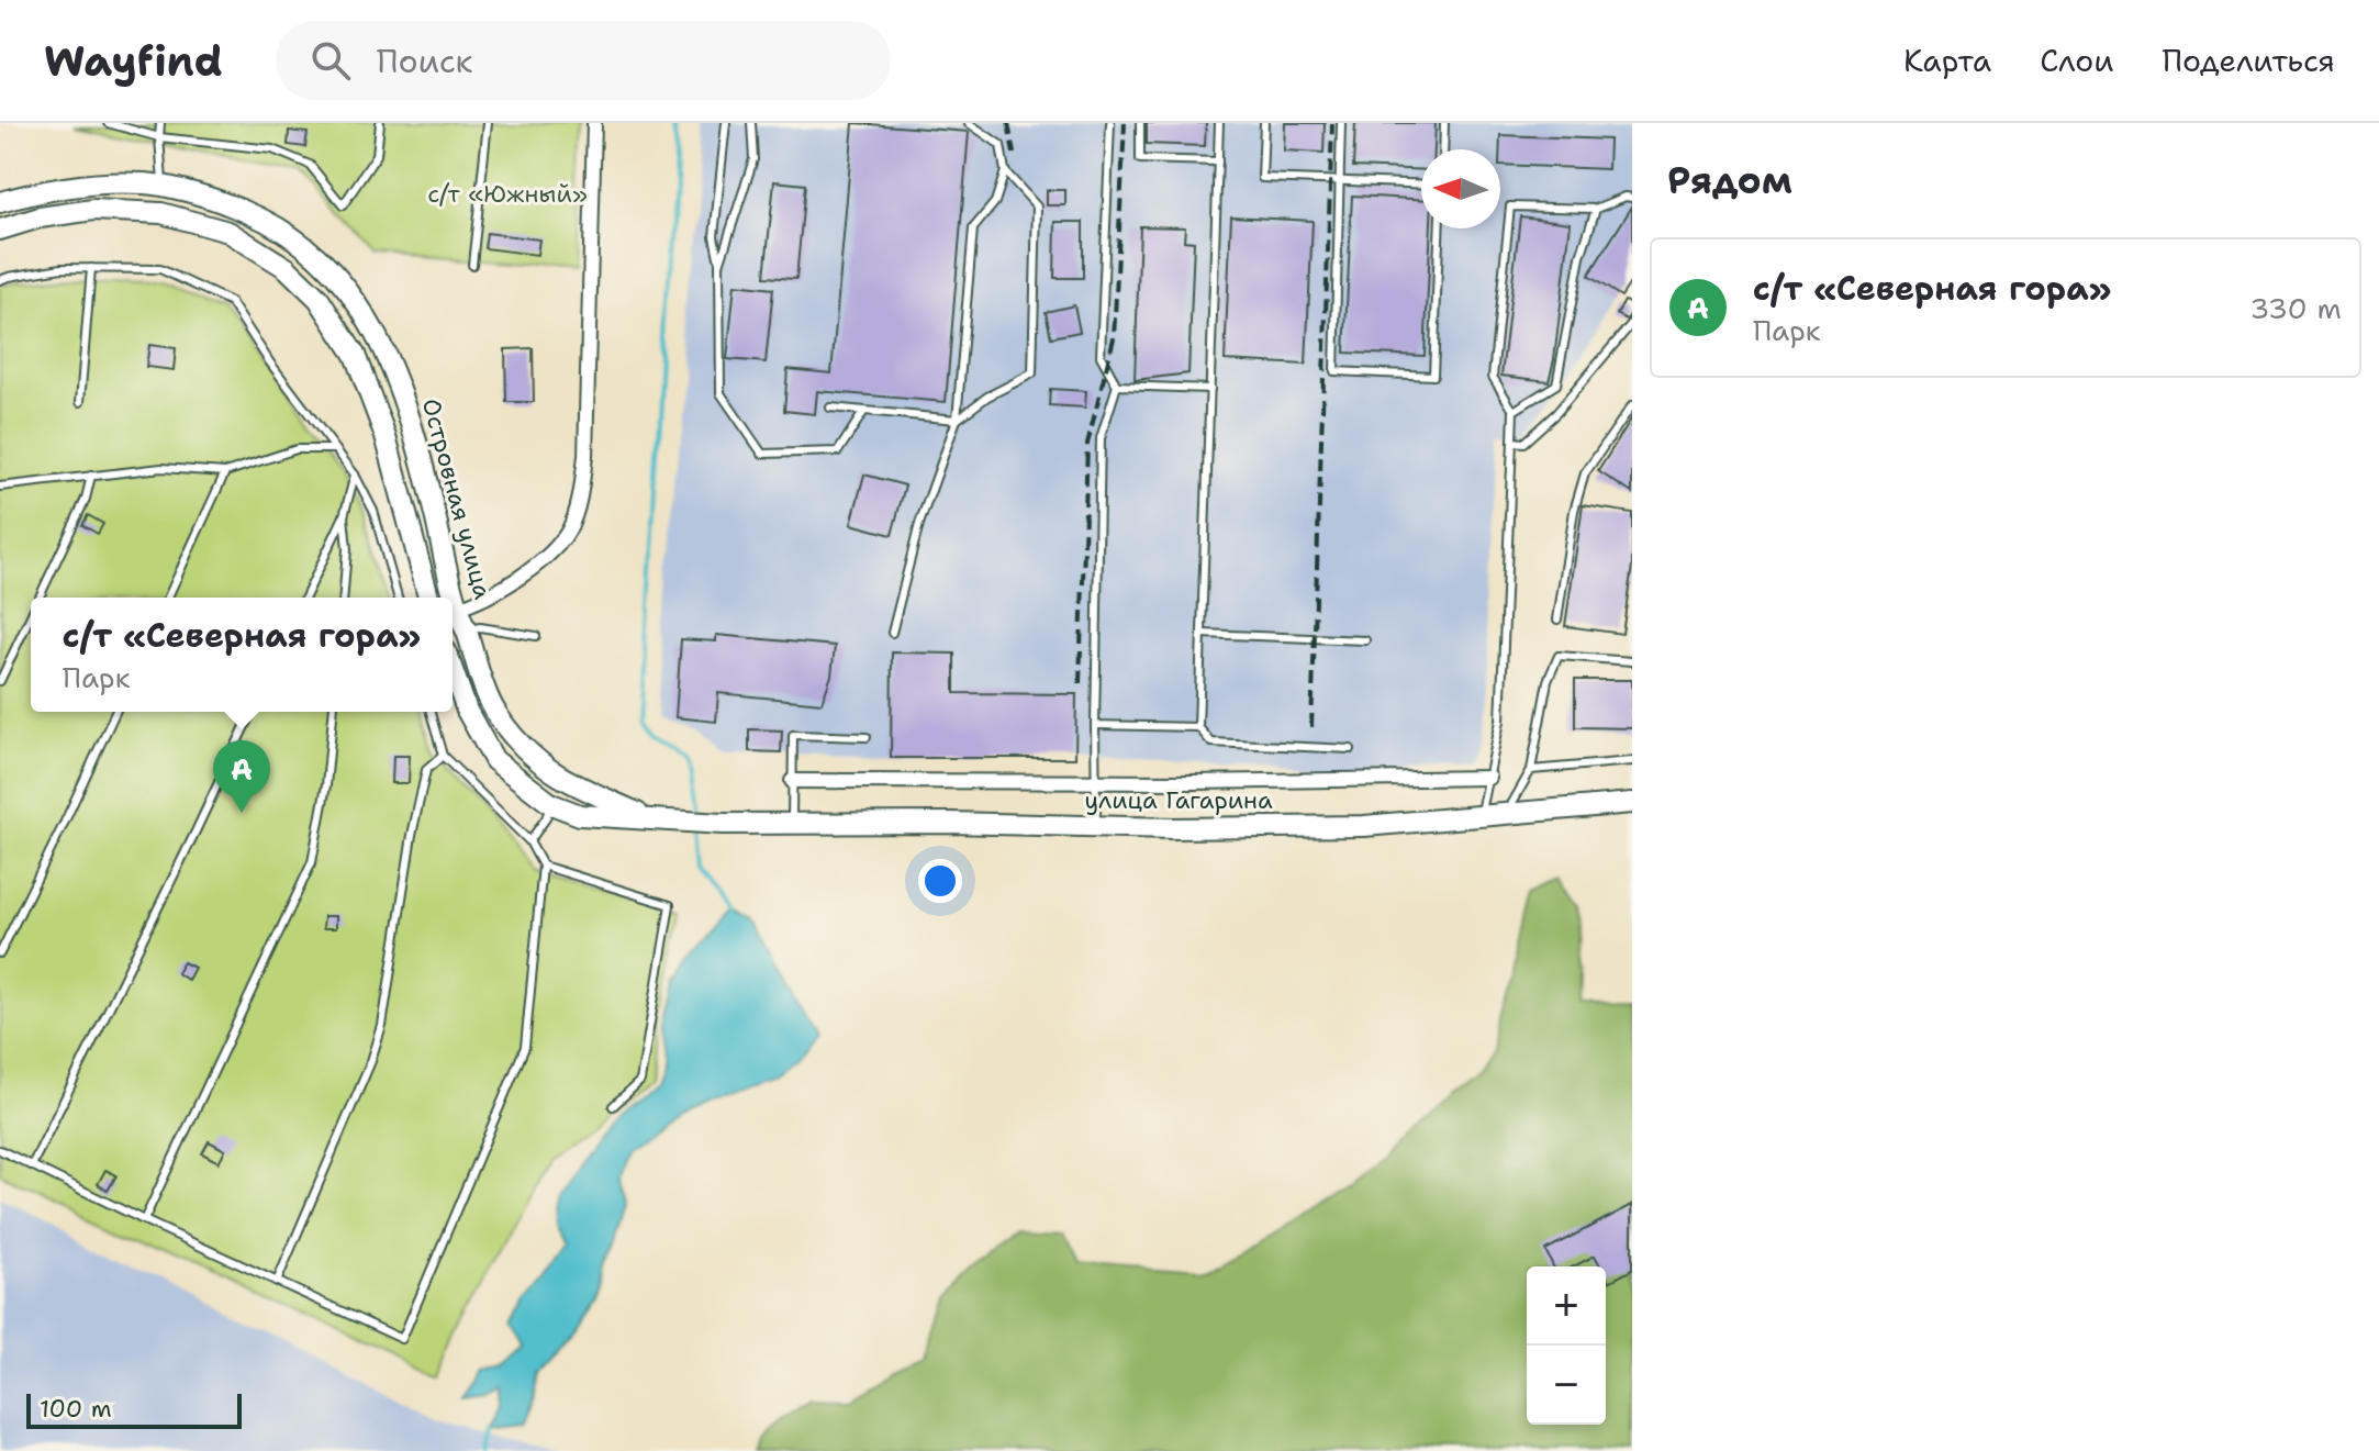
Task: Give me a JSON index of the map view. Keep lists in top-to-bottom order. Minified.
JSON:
{"streets":{"main road":["Островная улица","улица Гагарина"]},"crossings":[["Островная улица","улица Гагарина"]],"parks":["с/т «Южный»"],"scale_bar":"100 m","north":"left","page":{"header":"Wayfind","search":"Поиск","nav":["Карта","Слои","Поделиться"],"heading":"Рядом","list":[{"mark":"A","name":"с/т «Северная гора»","note":"Парк","value":"330 m"}],"popup":["с/т «Северная гора»","Парк"],"pins":"A","map_buttons":["+","−"],"scale":"100 m"}}
